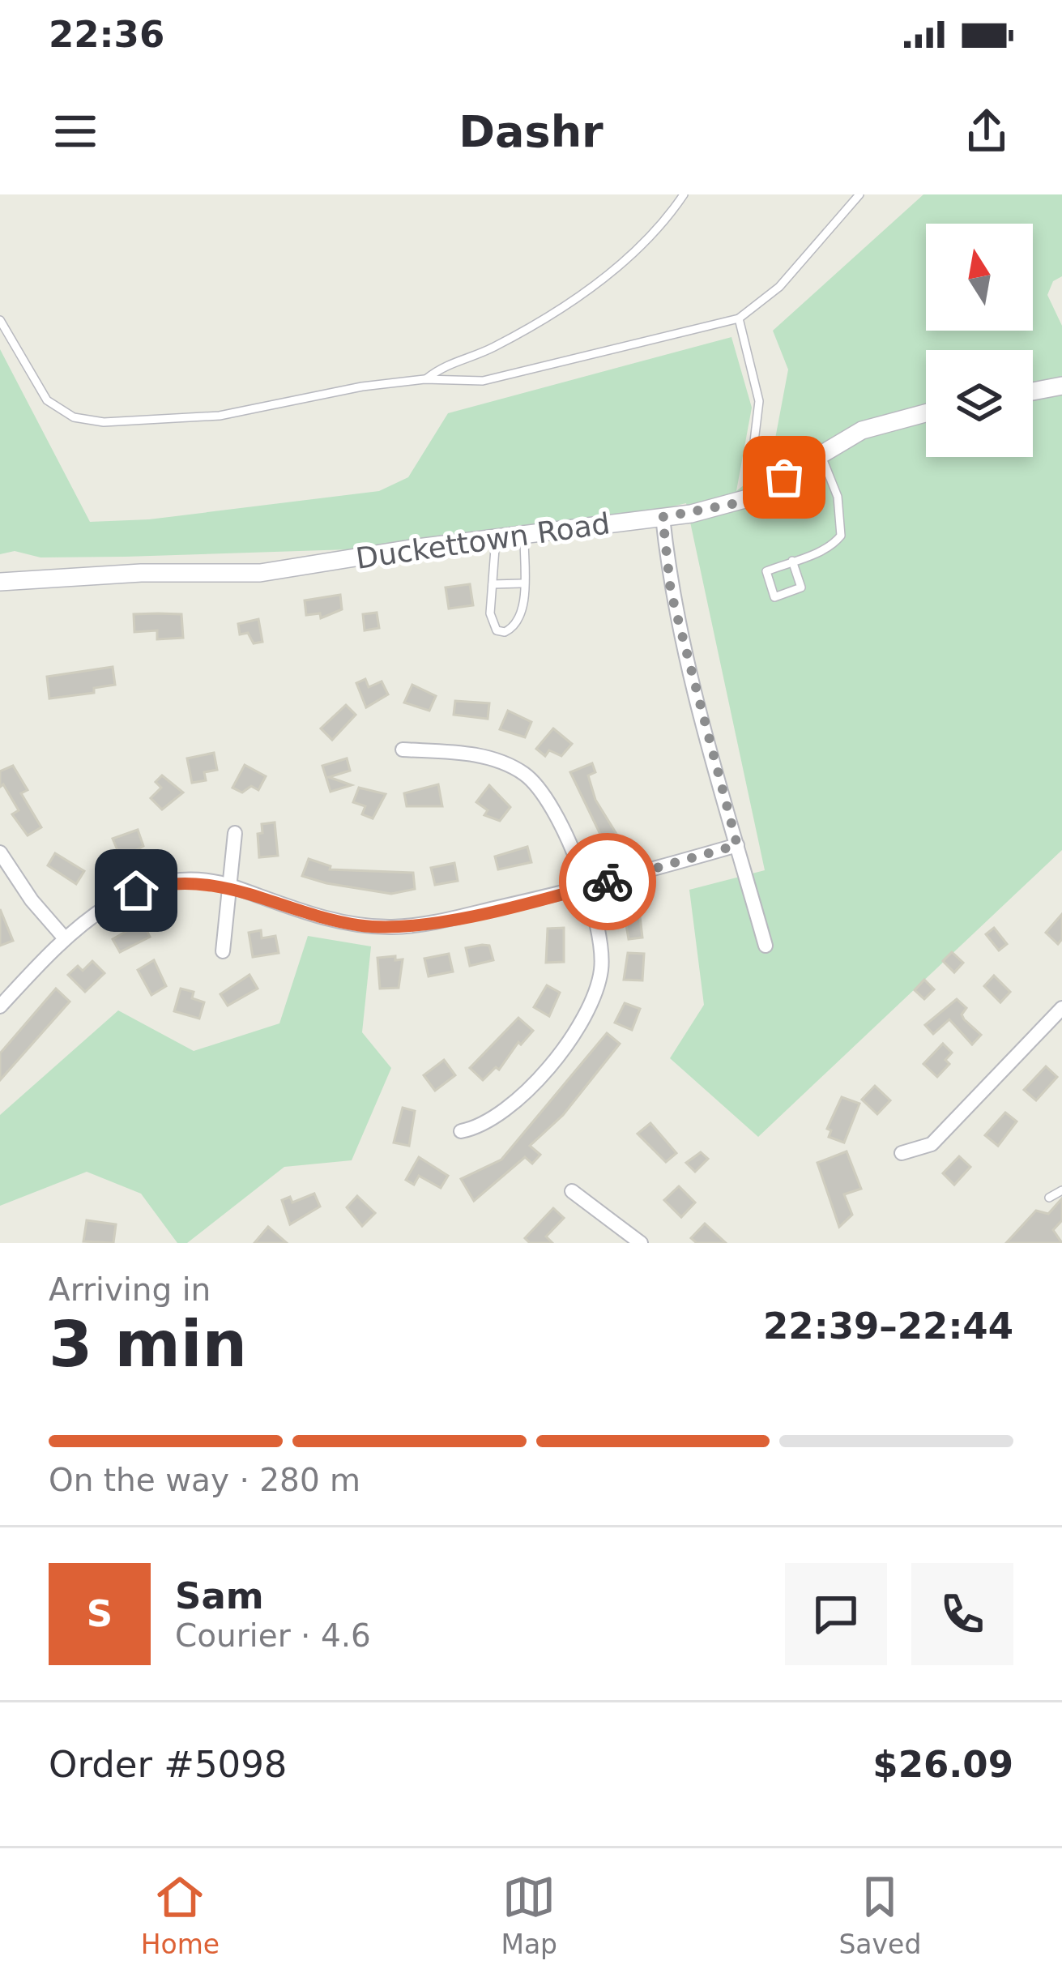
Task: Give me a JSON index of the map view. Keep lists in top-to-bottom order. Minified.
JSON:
{"streets":{"street":["Duckettown Road"]},"north":"top","page":{"status":"22:36","header":"Dashr","heading":["3 min","Arriving in","22:39–22:44"],"panel":["Sam","Courier · 4.6","Order #5098","$26.09"],"bar":"On the way · 280 m","round":"S","tabs":["Home","Map","Saved"]}}
